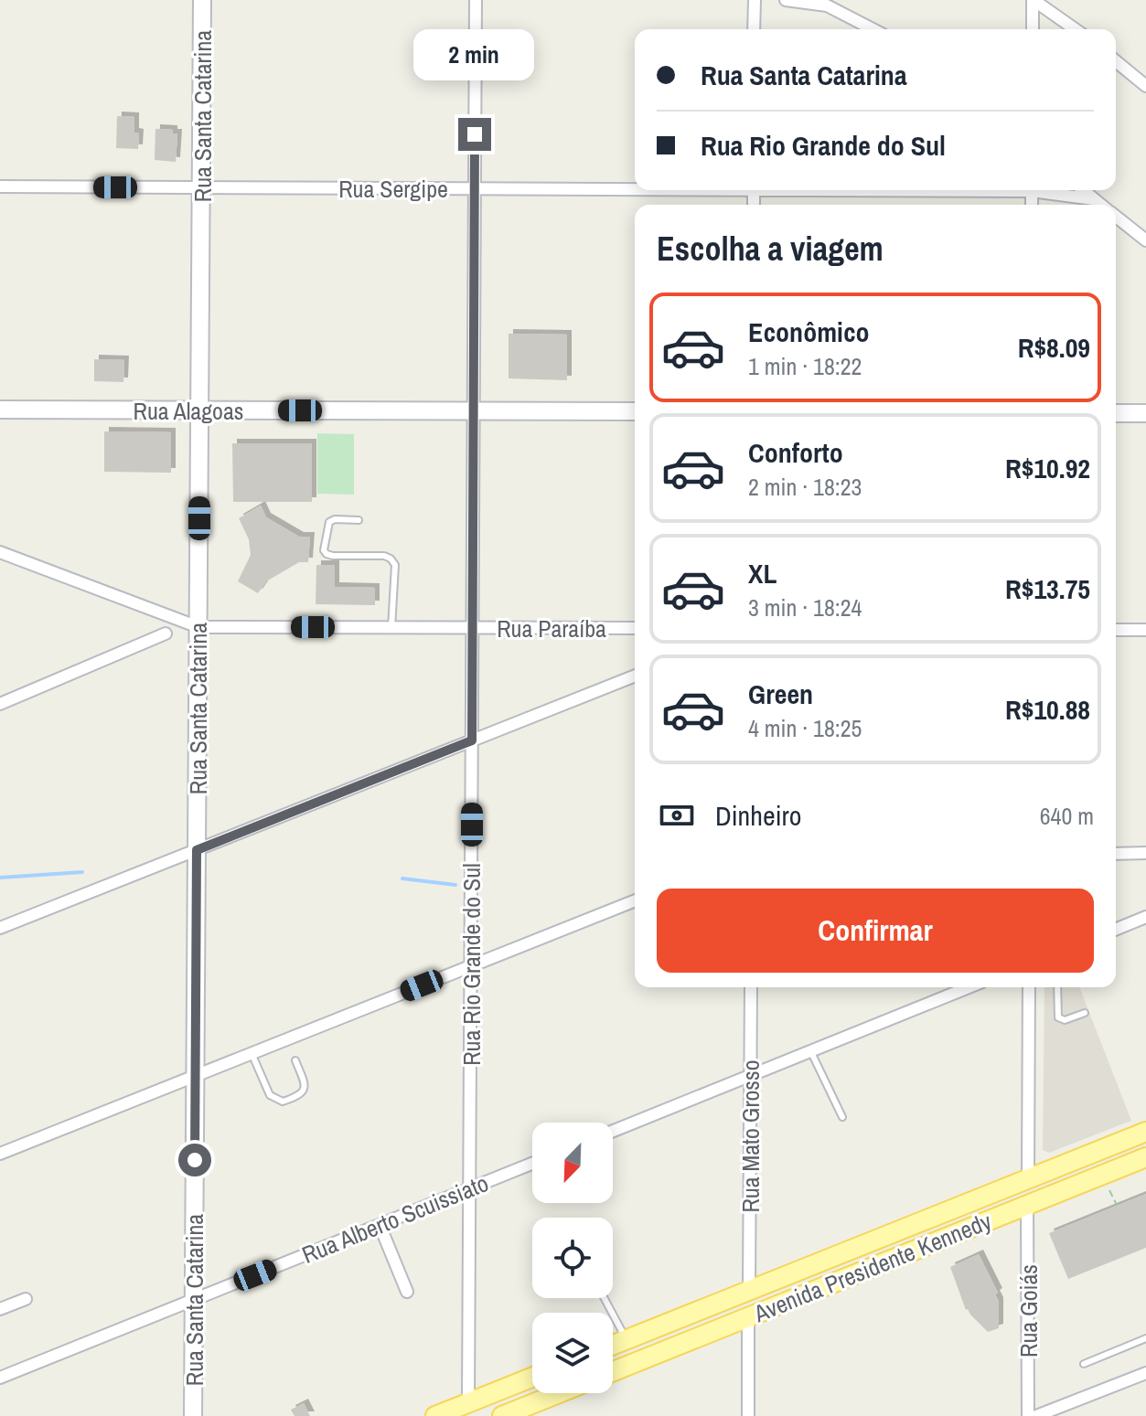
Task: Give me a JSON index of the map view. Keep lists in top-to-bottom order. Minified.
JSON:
{"streets":{"main road":["Avenida Presidente Kennedy"],"street":["Rua Santa Catarina","Rua Sergipe","Rua Alagoas","Rua Paraíba","Rua Rio Grande do Sul","Rua Mato Grosso","Rua Alberto Scuissiato","Rua Goiás"]},"crossings":[["Rua Santa Catarina","Rua Sergipe"],["Rua Santa Catarina","Rua Alagoas"],["Rua Santa Catarina","Rua Paraíba"],["Rua Santa Catarina","Rua Alberto Scuissiato"],["Rua Sergipe","Rua Rio Grande do Sul"],["Rua Alagoas","Rua Rio Grande do Sul"],["Rua Paraíba","Rua Rio Grande do Sul"],["Rua Rio Grande do Sul","Rua Alberto Scuissiato"],["Rua Mato Grosso","Avenida Presidente Kennedy"],["Avenida Presidente Kennedy","Rua Goiás"]],"north":"bottom left","page":{"bubble":"2 min","banner":["Rua Santa Catarina","Rua Rio Grande do Sul"],"heading":"Escolha a viagem","list":[{"name":"Econômico","note":"1 min · 18:22","value":"R$8.09"},{"name":"Conforto","note":"2 min · 18:23","value":"R$10.92"},{"name":"XL","note":"3 min · 18:24","value":"R$13.75"},{"name":"Green","note":"4 min · 18:25","value":"R$10.88"}],"pay":["Dinheiro","640 m"],"buttons":"Confirmar"}}
